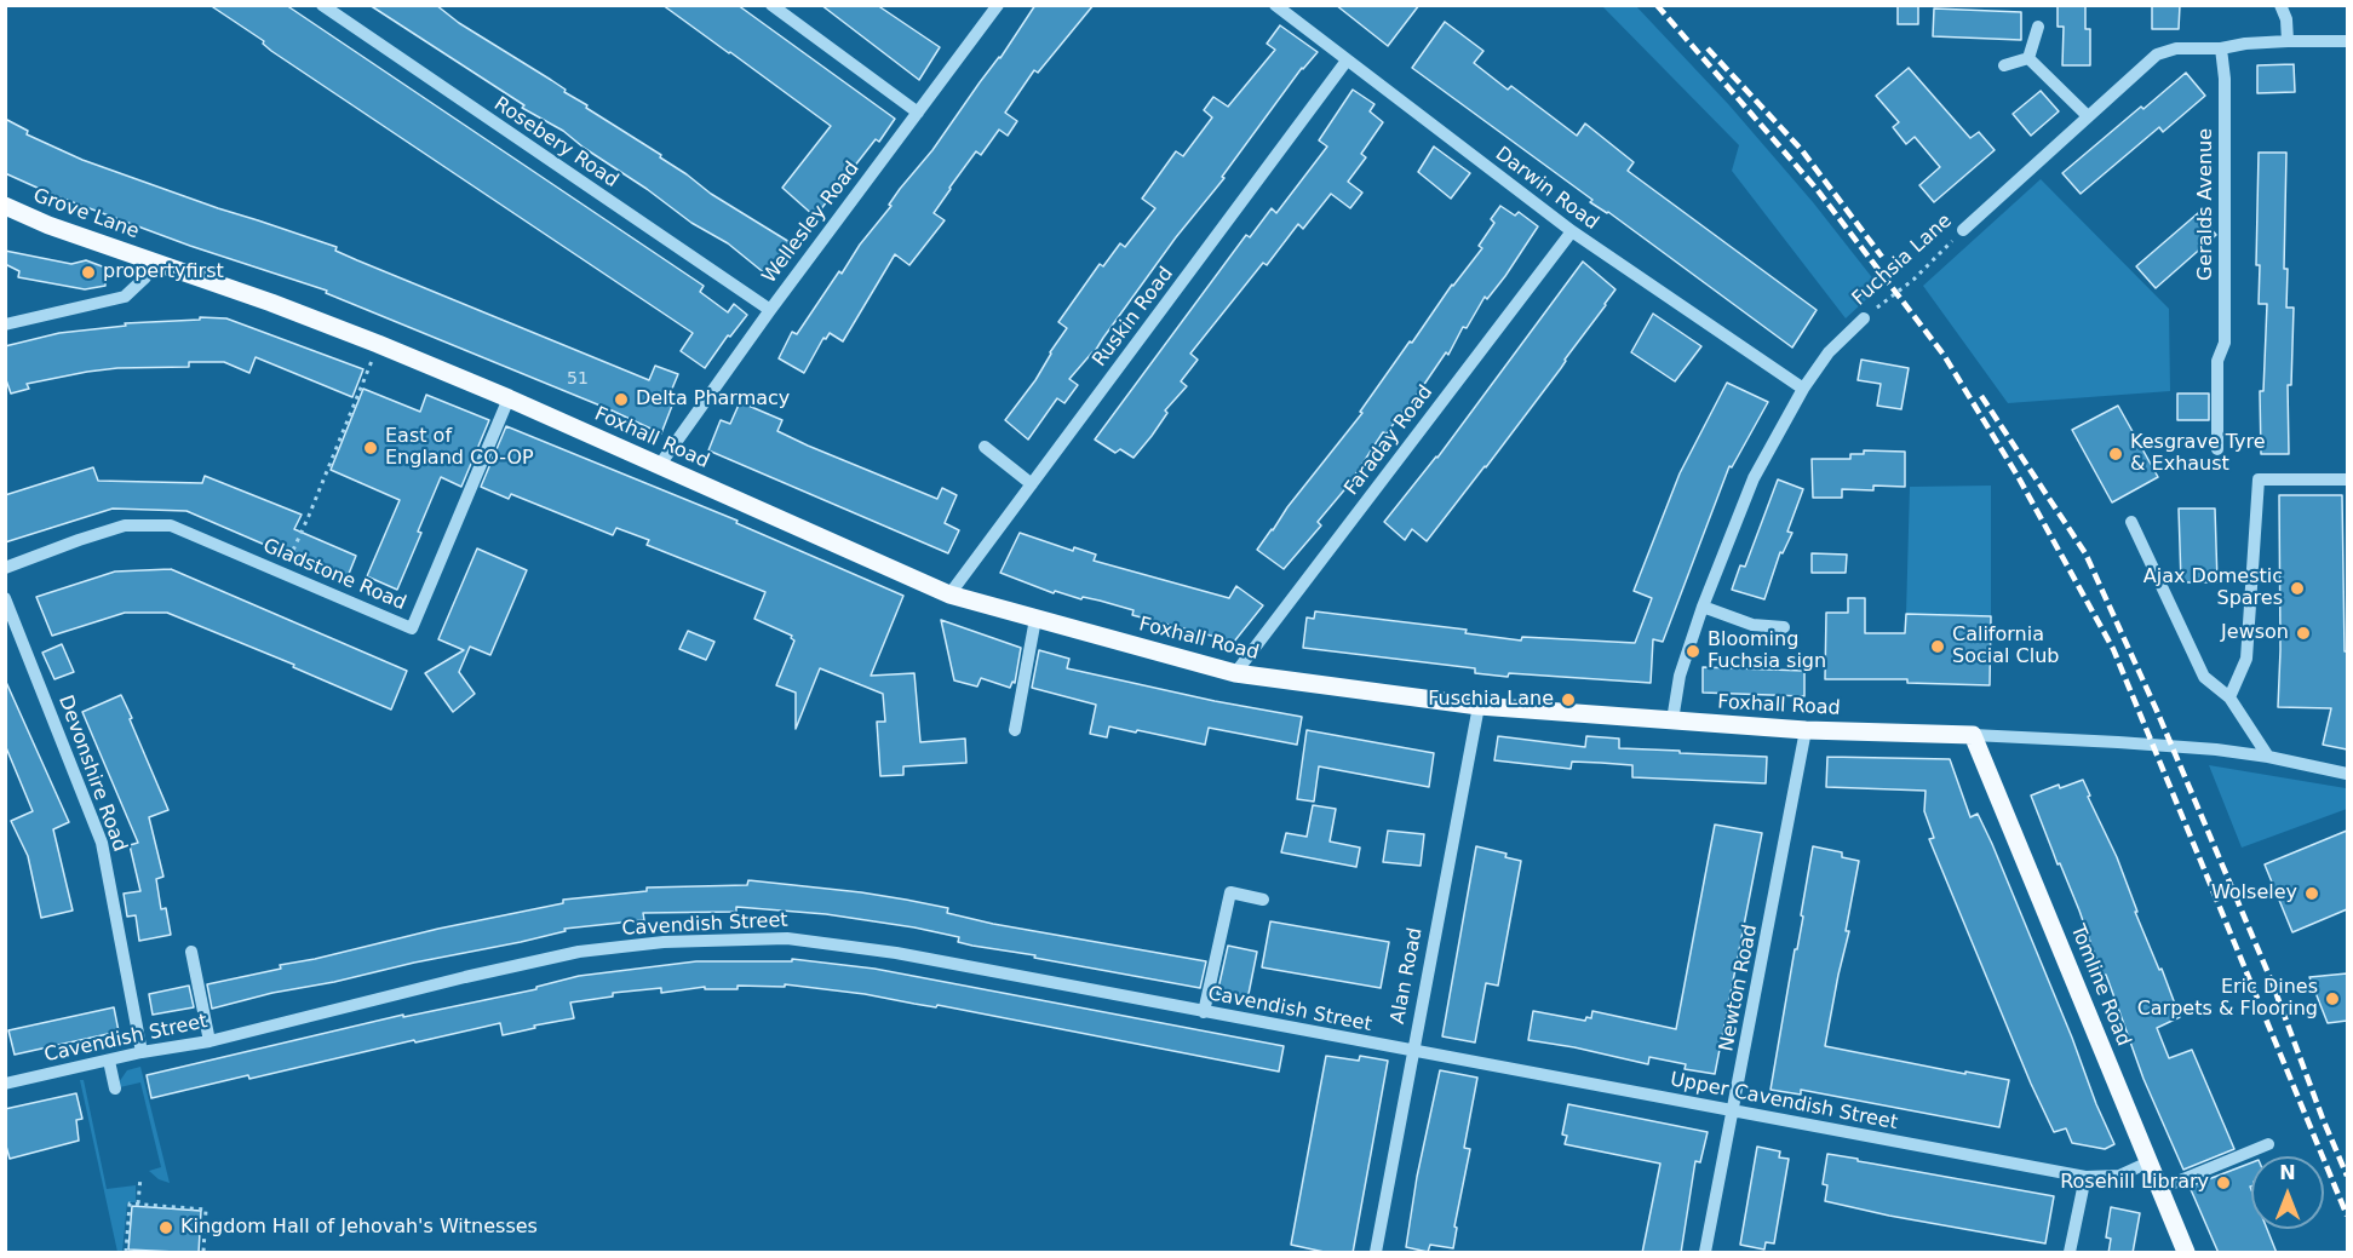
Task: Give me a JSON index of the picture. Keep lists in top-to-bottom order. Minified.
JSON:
{"streets":{"main road":["Grove Lane","Foxhall Road","Tomline Road"],"street":["Rosebery Road","Darwin Road","Geralds Avenue","Wellesley Road","Fuchsia Lane","Ruskin Road","Faraday Road","Gladstone Road","Devonshire Road","Cavendish Street","Alan Road","Newton Road","Upper Cavendish Street"]},"crossings":[["Rosebery Road","Wellesley Road"],["Darwin Road","Fuchsia Lane"],["Darwin Road","Ruskin Road"],["Darwin Road","Faraday Road"],["Geralds Avenue","Fuchsia Lane"],["Grove Lane","Foxhall Road"],["Wellesley Road","Foxhall Road"],["Fuchsia Lane","Foxhall Road"],["Ruskin Road","Foxhall Road"],["Foxhall Road","Faraday Road"],["Foxhall Road","Gladstone Road"],["Foxhall Road","Alan Road"],["Foxhall Road","Tomline Road"],["Foxhall Road","Newton Road"],["Devonshire Road","Cavendish Street"],["Cavendish Street","Alan Road"],["Cavendish Street","Upper Cavendish Street"],["Alan Road","Upper Cavendish Street"],["Tomline Road","Upper Cavendish Street"],["Newton Road","Upper Cavendish Street"]],"places":["propertyfirst","Delta Pharmacy","East of England CO-OP","Kesgrave Tyre & Exhaust","Ajax Domestic Spares","Jewson","California Social Club","Blooming Fuchsia sign","Fuschia Lane","Wolseley","Eric Dines Carpets & Flooring","Rosehill Library","Kingdom Hall of Jehovah's Witnesses"],"house_numbers":["51"],"north":"top"}
